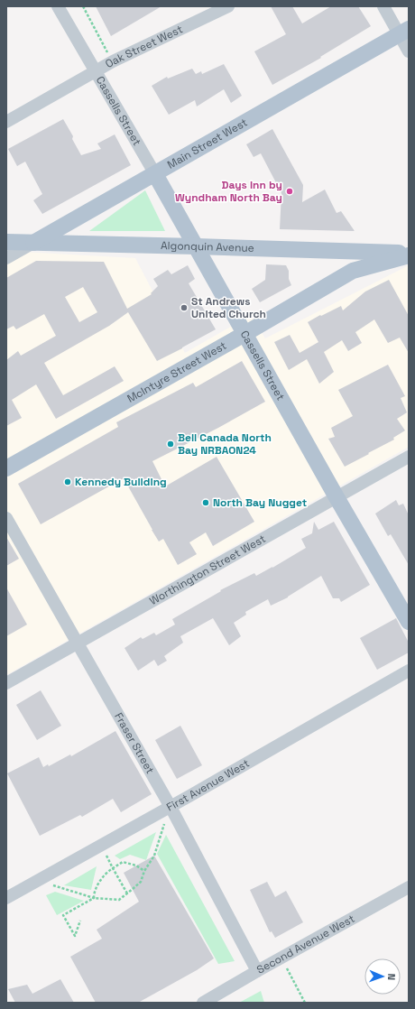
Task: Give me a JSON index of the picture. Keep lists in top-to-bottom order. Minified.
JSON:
{"streets":{"main road":["Cassells Street","Main Street West","Algonquin Avenue","McIntyre Street West"],"street":["Oak Street West","Worthington Street West","Fraser Street","First Avenue West","Second Avenue West"]},"crossings":[["Oak Street West","Cassells Street"],["Cassells Street","Main Street West"],["Cassells Street","Algonquin Avenue"],["Cassells Street","McIntyre Street West"],["Cassells Street","Worthington Street West"],["Main Street West","Algonquin Avenue"],["Algonquin Avenue","McIntyre Street West"],["Worthington Street West","Fraser Street"],["Fraser Street","First Avenue West"],["Fraser Street","Second Avenue West"]],"places":["Days Inn by Wyndham North Bay","St Andrews United Church","Bell Canada North Bay NRBAON24","Kennedy Building","North Bay Nugget"],"north":"right"}
